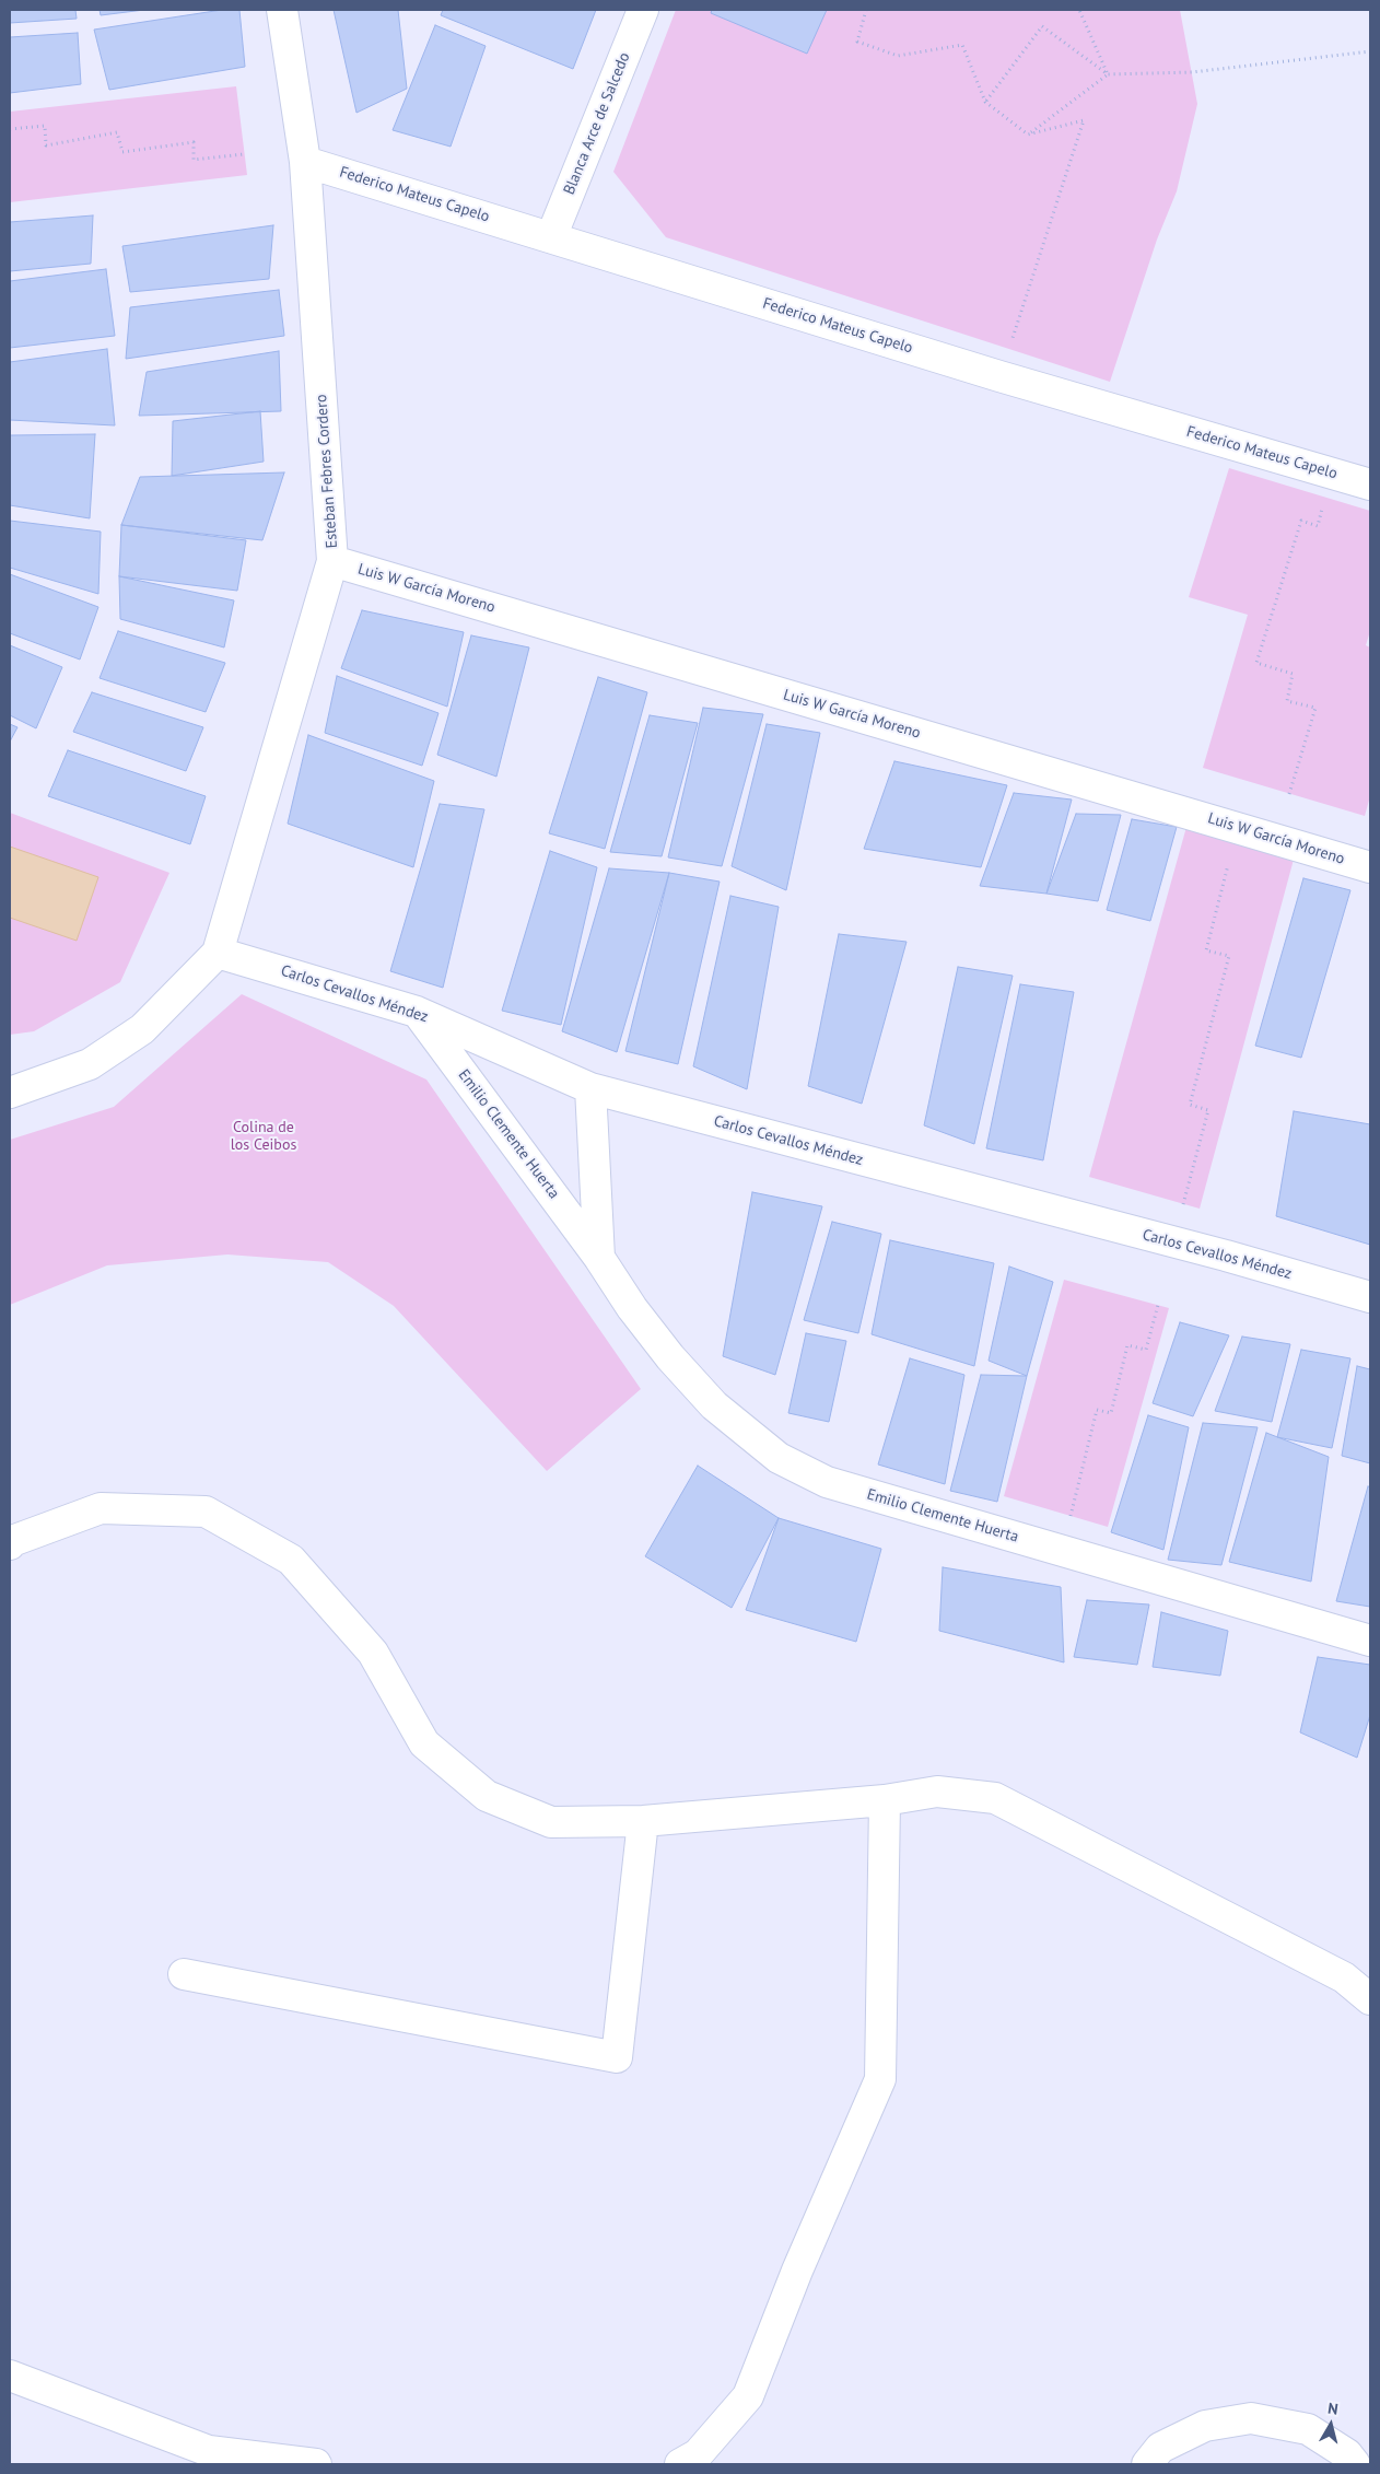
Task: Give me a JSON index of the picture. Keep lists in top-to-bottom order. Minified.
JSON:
{"streets":{"street":["Blanca Arce de Salcedo","Federico Mateus Capelo","Esteban Febres Cordero","Luis W García Moreno","Carlos Cevallos Méndez","Emilio Clemente Huerta"]},"crossings":[["Blanca Arce de Salcedo","Federico Mateus Capelo"],["Federico Mateus Capelo","Esteban Febres Cordero"],["Esteban Febres Cordero","Luis W García Moreno"],["Esteban Febres Cordero","Carlos Cevallos Méndez"],["Carlos Cevallos Méndez","Emilio Clemente Huerta"]],"parks":["Colina de los Ceibos"],"north":"top"}
